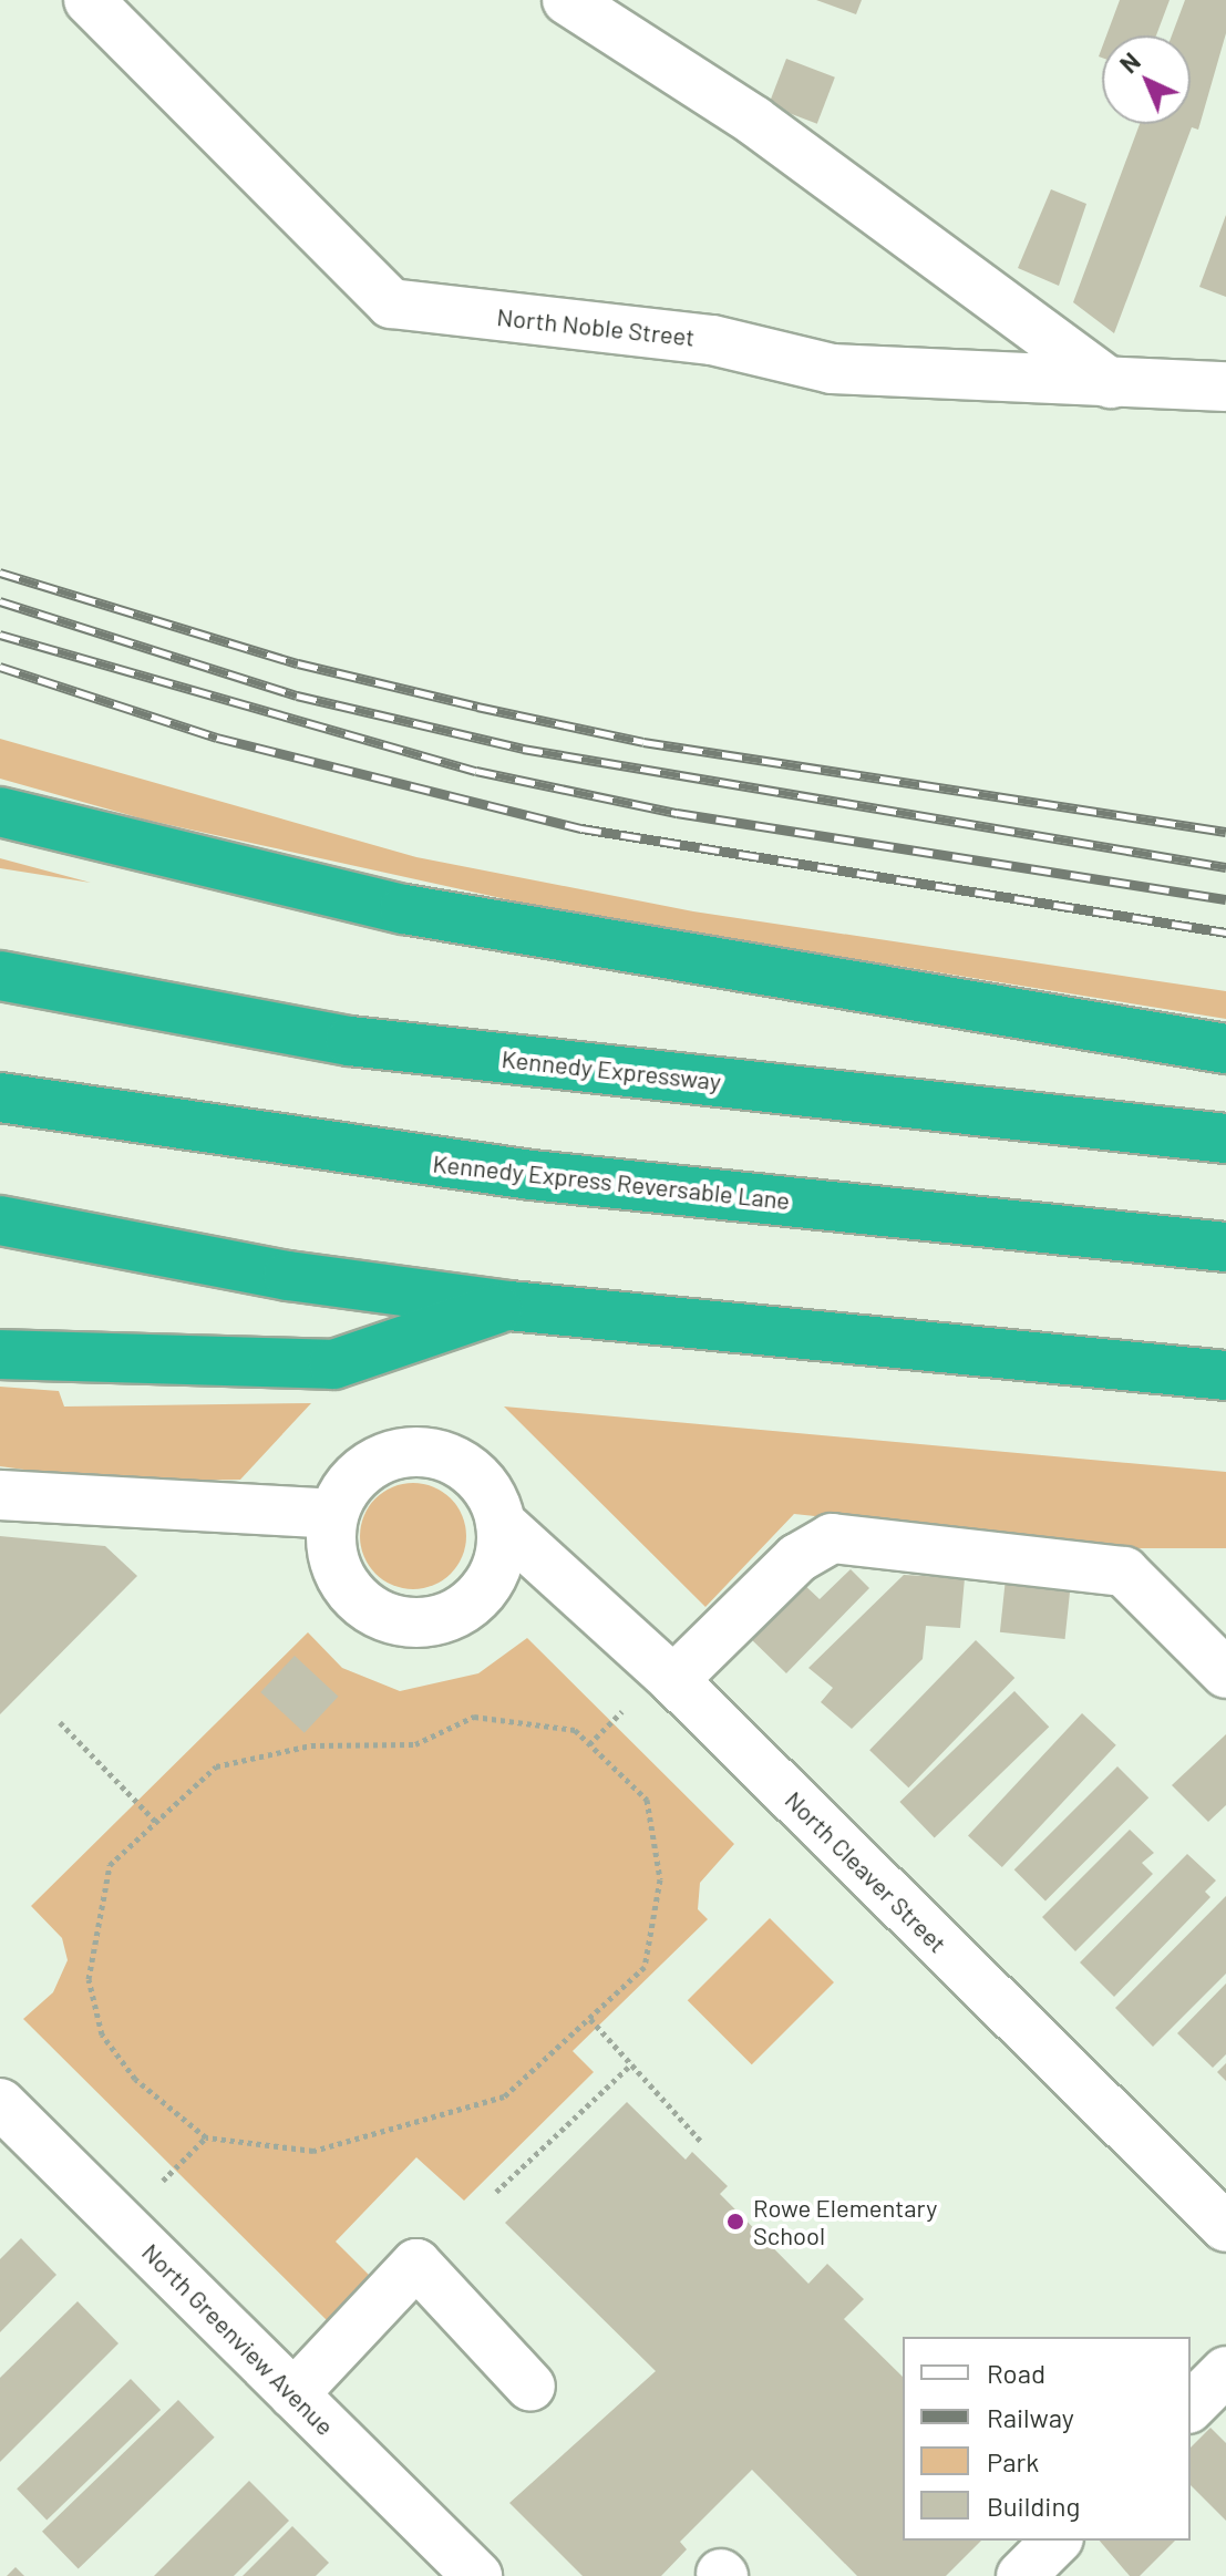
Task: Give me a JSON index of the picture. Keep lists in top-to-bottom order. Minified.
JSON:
{"streets":{"highway":["Kennedy Expressway","Kennedy Express Reversable Lane"],"street":["North Noble Street","North Cleaver Street","North Greenview Avenue"]},"places":["Rowe Elementary School"],"legend":["Road","Railway","Park","Building"],"north":"top left"}
